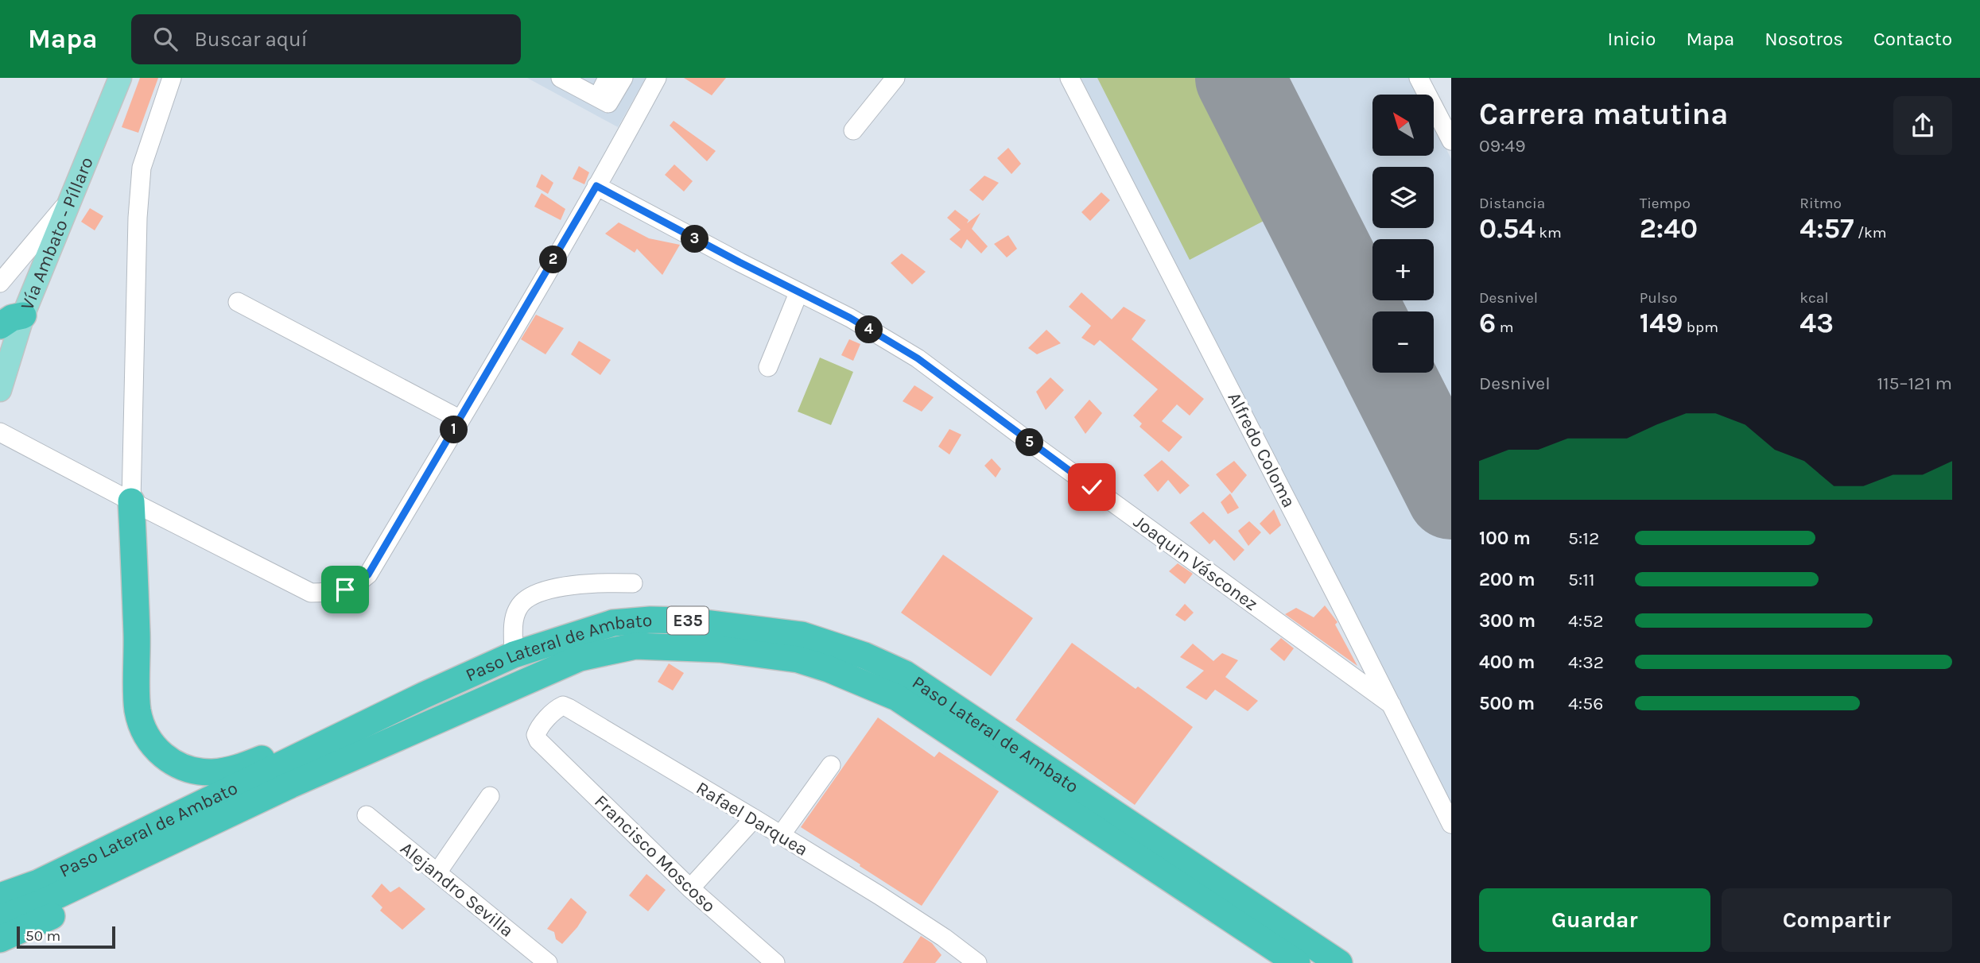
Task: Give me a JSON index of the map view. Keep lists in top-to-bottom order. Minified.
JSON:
{"streets":{"highway":["E35","Paso Lateral de Ambato"],"main road":["Vía Ambato - Píllaro"],"street":["Alfredo Coloma","Joaquin Vásconez","Rafael Darquea","Francisco Moscoso","Alejandro Sevilla"]},"crossings":[["Alfredo Coloma","Joaquin Vásconez"],["Rafael Darquea","Francisco Moscoso"]],"scale_bar":"50 m","north":"top left","page":{"header":"Mapa","search":"Buscar aquí","nav":["Inicio","Mapa","Nosotros","Contacto"],"heading":["Carrera matutina","09:49"],"map_buttons":["+","−"],"stats":[["Distancia","0.54 km"],["Tiempo","2:40"],["Ritmo","4:57 /km"],["Desnivel","6 m"],["Pulso","149 bpm"],["kcal","43"]],"pins":["3","2","4","1","5"],"chart":["Desnivel","115–121 m"],"list":[{"name":"100 m","note":"5:12"},{"name":"200 m","note":"5:11"},{"name":"300 m","note":"4:52"},{"name":"400 m","note":"4:32"},{"name":"500 m","note":"4:56"}],"buttons":["Guardar","Compartir"],"scale":"50 m"}}
